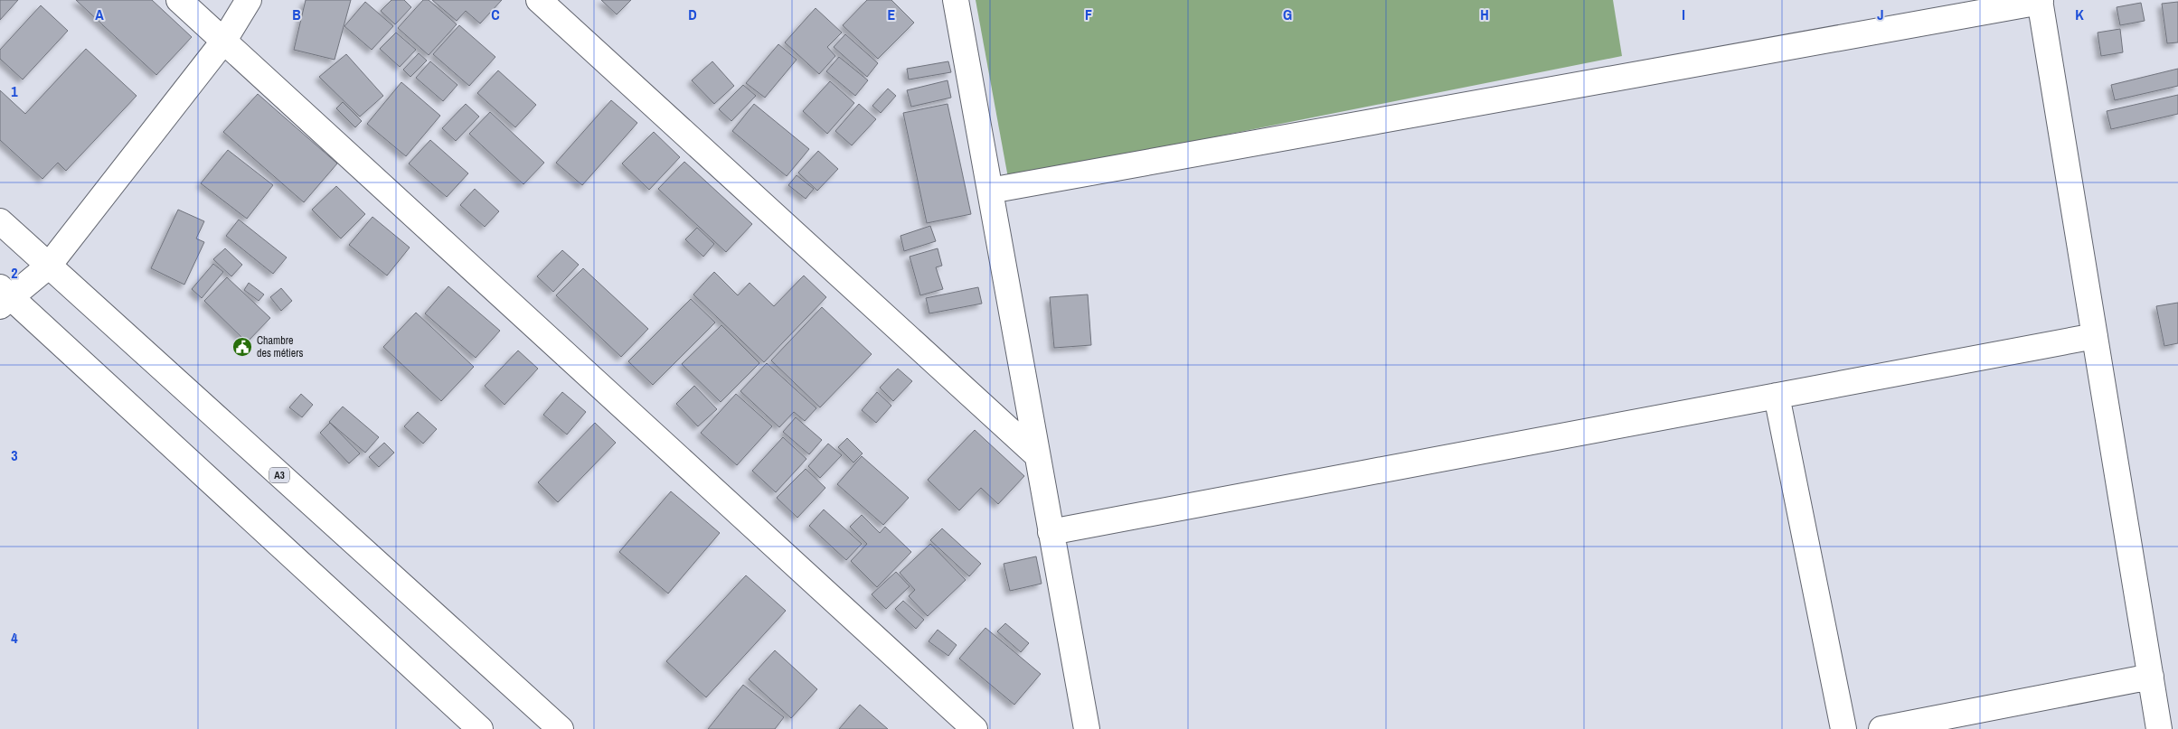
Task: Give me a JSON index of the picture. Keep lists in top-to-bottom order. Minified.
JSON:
{"streets":{"main road":["A3"]},"places":{"public building":["Chambre des métiers"]},"grid":{"columns":["A","B","C","D","E","F","G","H","I","J","K"],"rows":["1","2","3","4"]}}
